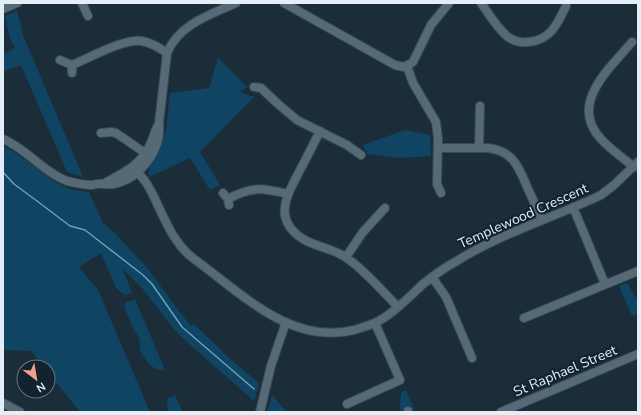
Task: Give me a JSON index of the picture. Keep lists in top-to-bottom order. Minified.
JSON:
{"streets":{"street":["Templewood Crescent","St Raphael Street"]},"north":"bottom right"}
